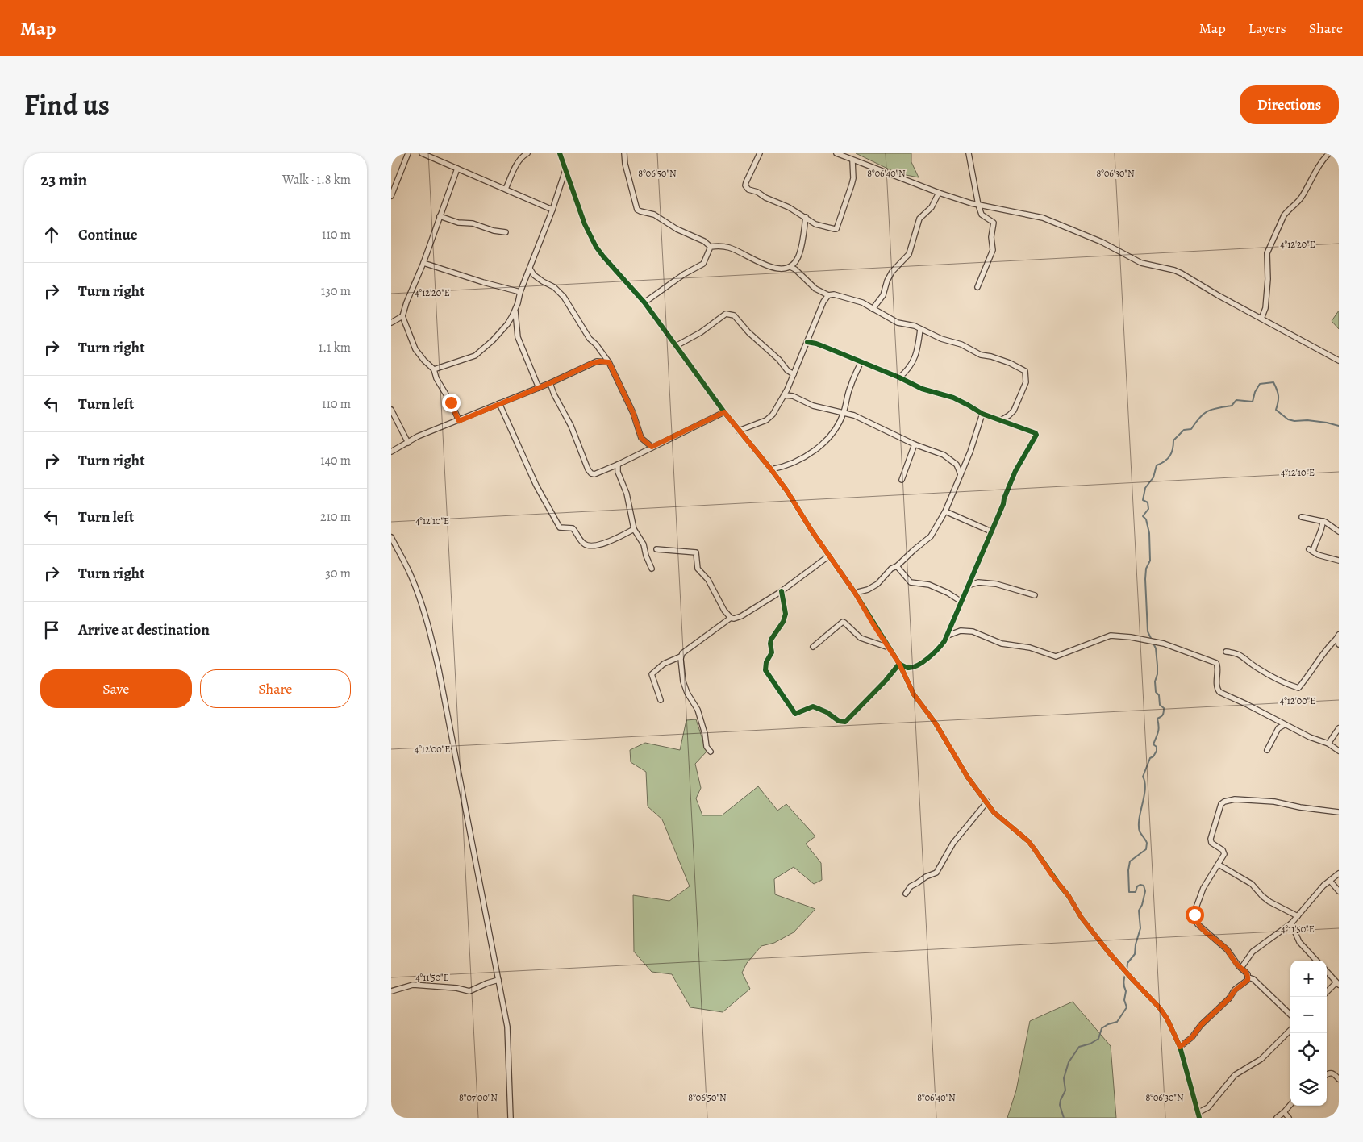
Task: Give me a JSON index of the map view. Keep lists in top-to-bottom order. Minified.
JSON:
{"page":{"header":"Map","nav":["Map","Layers","Share"],"title":"Find us","buttons":["Directions",["Save","Share"]],"heading":["23 min","Walk · 1.8 km"],"list":[["Continue","110 m"],["Turn right","130 m"],["Turn right","1.1 km"],["Turn left","110 m"],["Turn right","140 m"],["Turn left","210 m"],["Turn right","30 m"],"Arrive at destination"],"map_buttons":["+","−"]},"coordinates":["8°06'50\"N","8°06'40\"N","8°06'30\"N","4°12'20\"E","4°12'10\"E","4°12'00\"E","4°11'50\"E","8°07'00\"N"]}
